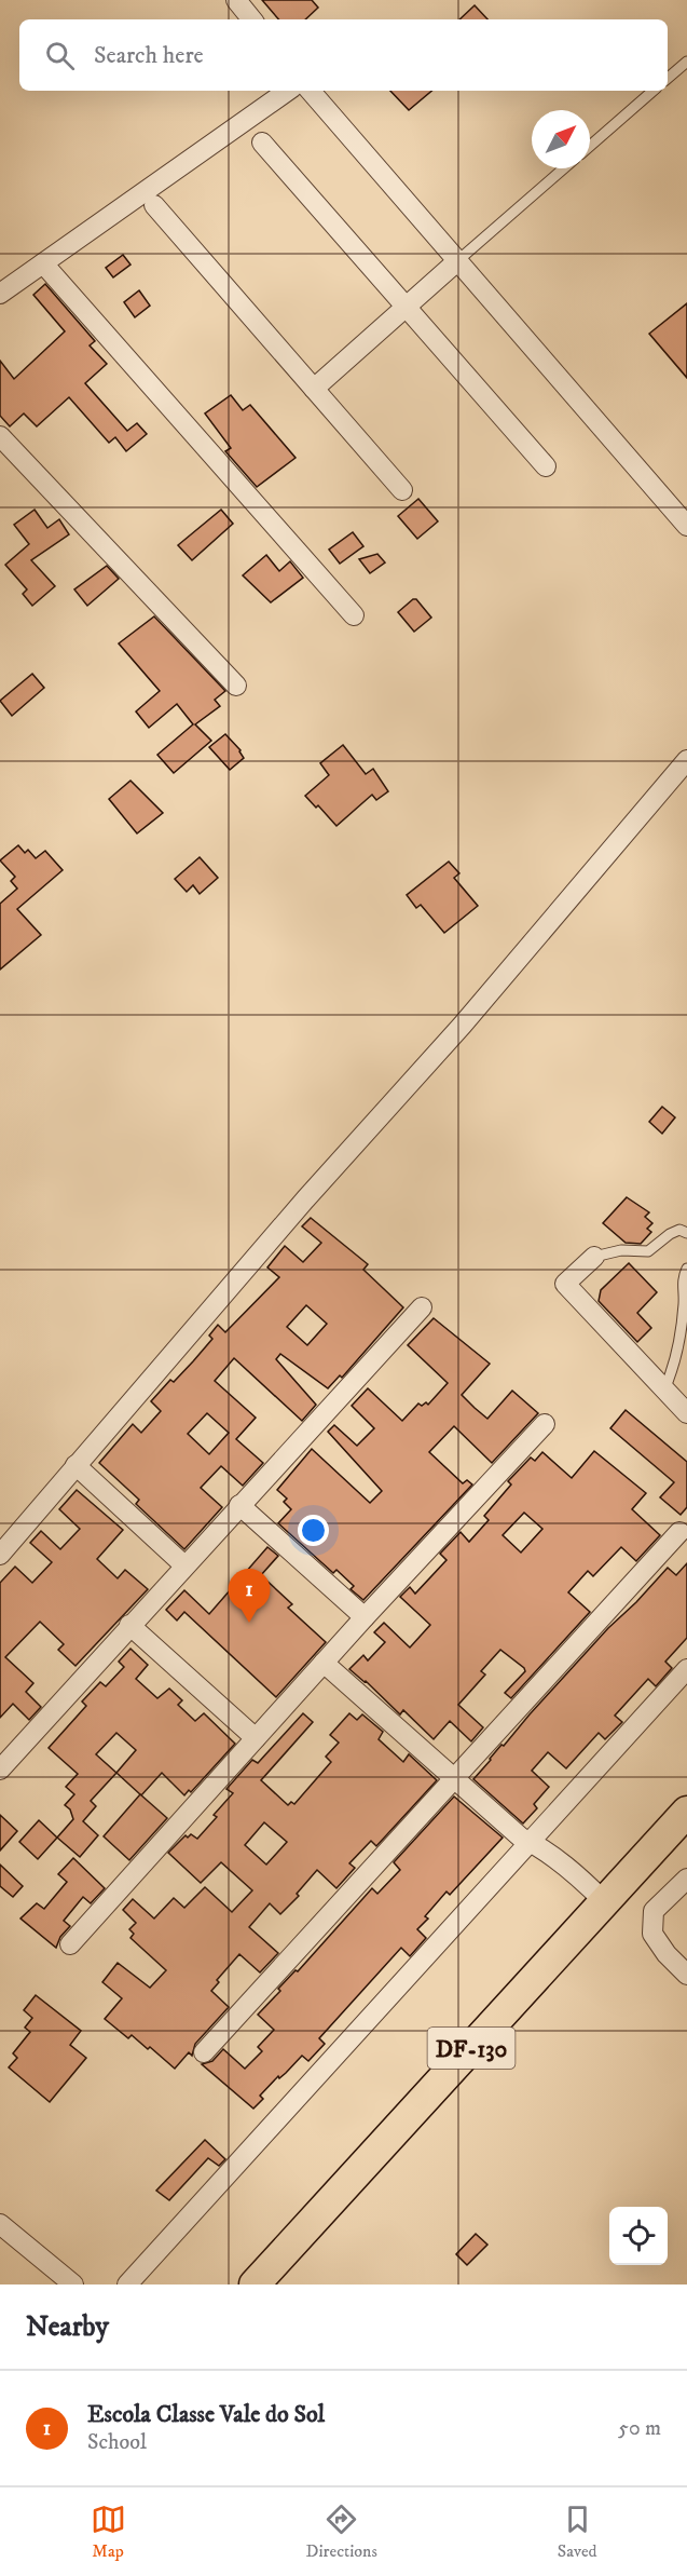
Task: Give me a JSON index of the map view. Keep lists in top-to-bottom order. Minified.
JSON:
{"streets":{"main road":["DF-130"]},"north":"top right","page":{"search":"Search here","pins":"1","heading":"Nearby","list":[{"mark":"1","name":"Escola Classe Vale do Sol","note":"School","value":"50 m"}],"nav":["Map","Directions","Saved"]}}
